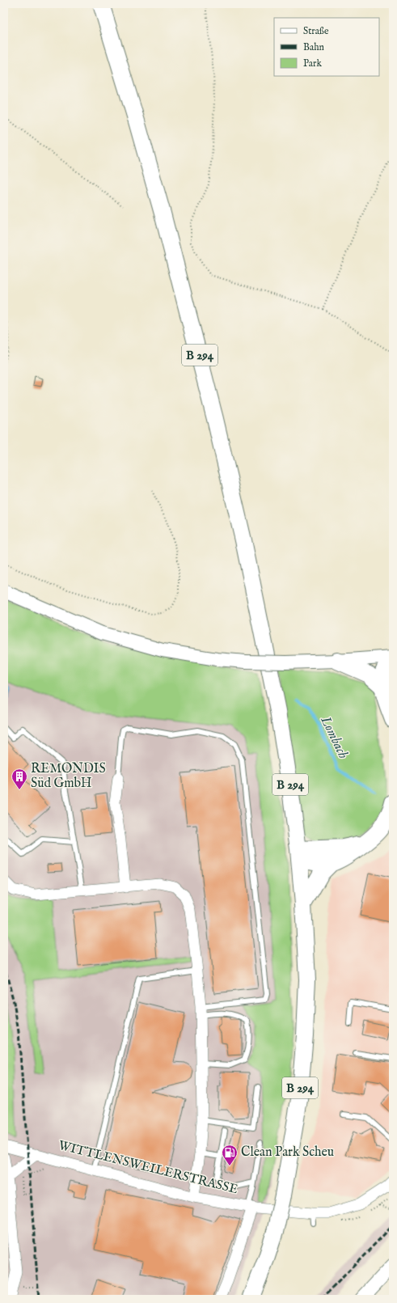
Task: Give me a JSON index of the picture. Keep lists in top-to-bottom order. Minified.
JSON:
{"streets":{"main road":["B 294"],"street":["WITTLENSWEILERSTRASSE"]},"water":["Lombach"],"places":{"building":["REMONDIS Süd GmbH"],"fuel station":["Clean Park Scheu"]},"legend":["Straße","Bahn","Park"]}
